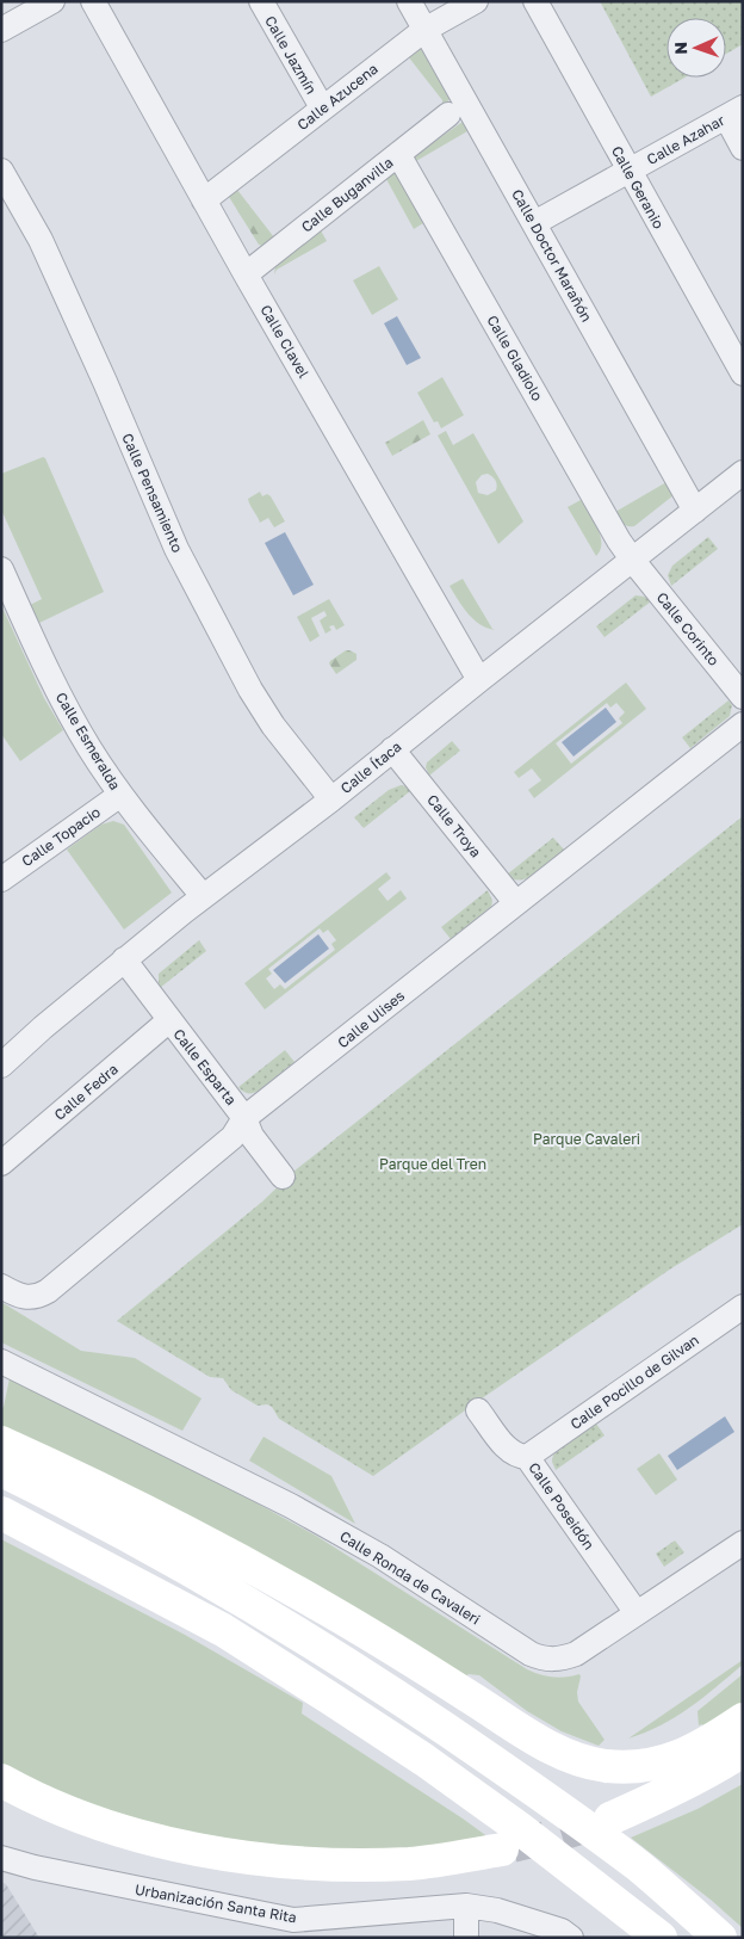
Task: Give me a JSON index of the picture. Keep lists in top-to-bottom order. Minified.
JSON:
{"streets":{"street":["Calle Jazmín","Calle Azucena","Calle Azahar","Calle Geranio","Calle Buganvilla","Calle Doctor Marañón","Calle Clavel","Calle Gladiolo","Calle Pensamiento","Calle Corinto","Calle Esmeralda","Calle Ítaca","Calle Troya","Calle Topacio","Calle Ulises","Calle Esparta","Calle Fedra","Calle Pocillo de Gilvan","Calle Poseidón","Calle Ronda de Cavaleri","Urbanización Santa Rita"]},"crossings":[["Calle Jazmín","Calle Azucena"],["Calle Azucena","Calle Doctor Marañón"],["Calle Azucena","Calle Clavel"],["Calle Azahar","Calle Geranio"],["Calle Azahar","Calle Doctor Marañón"],["Calle Buganvilla","Calle Clavel"],["Calle Buganvilla","Calle Gladiolo"],["Calle Doctor Marañón","Calle Ítaca"],["Calle Clavel","Calle Ítaca"],["Calle Gladiolo","Calle Corinto"],["Calle Gladiolo","Calle Ítaca"],["Calle Pensamiento","Calle Ítaca"],["Calle Corinto","Calle Ítaca"],["Calle Esmeralda","Calle Ítaca"],["Calle Esmeralda","Calle Topacio"],["Calle Ítaca","Calle Troya"],["Calle Ítaca","Calle Esparta"],["Calle Troya","Calle Ulises"],["Calle Ulises","Calle Esparta"],["Calle Esparta","Calle Fedra"],["Calle Pocillo de Gilvan","Calle Poseidón"],["Calle Poseidón","Calle Ronda de Cavaleri"]],"parks":["Parque Cavaleri","Parque del Tren"],"north":"left"}
